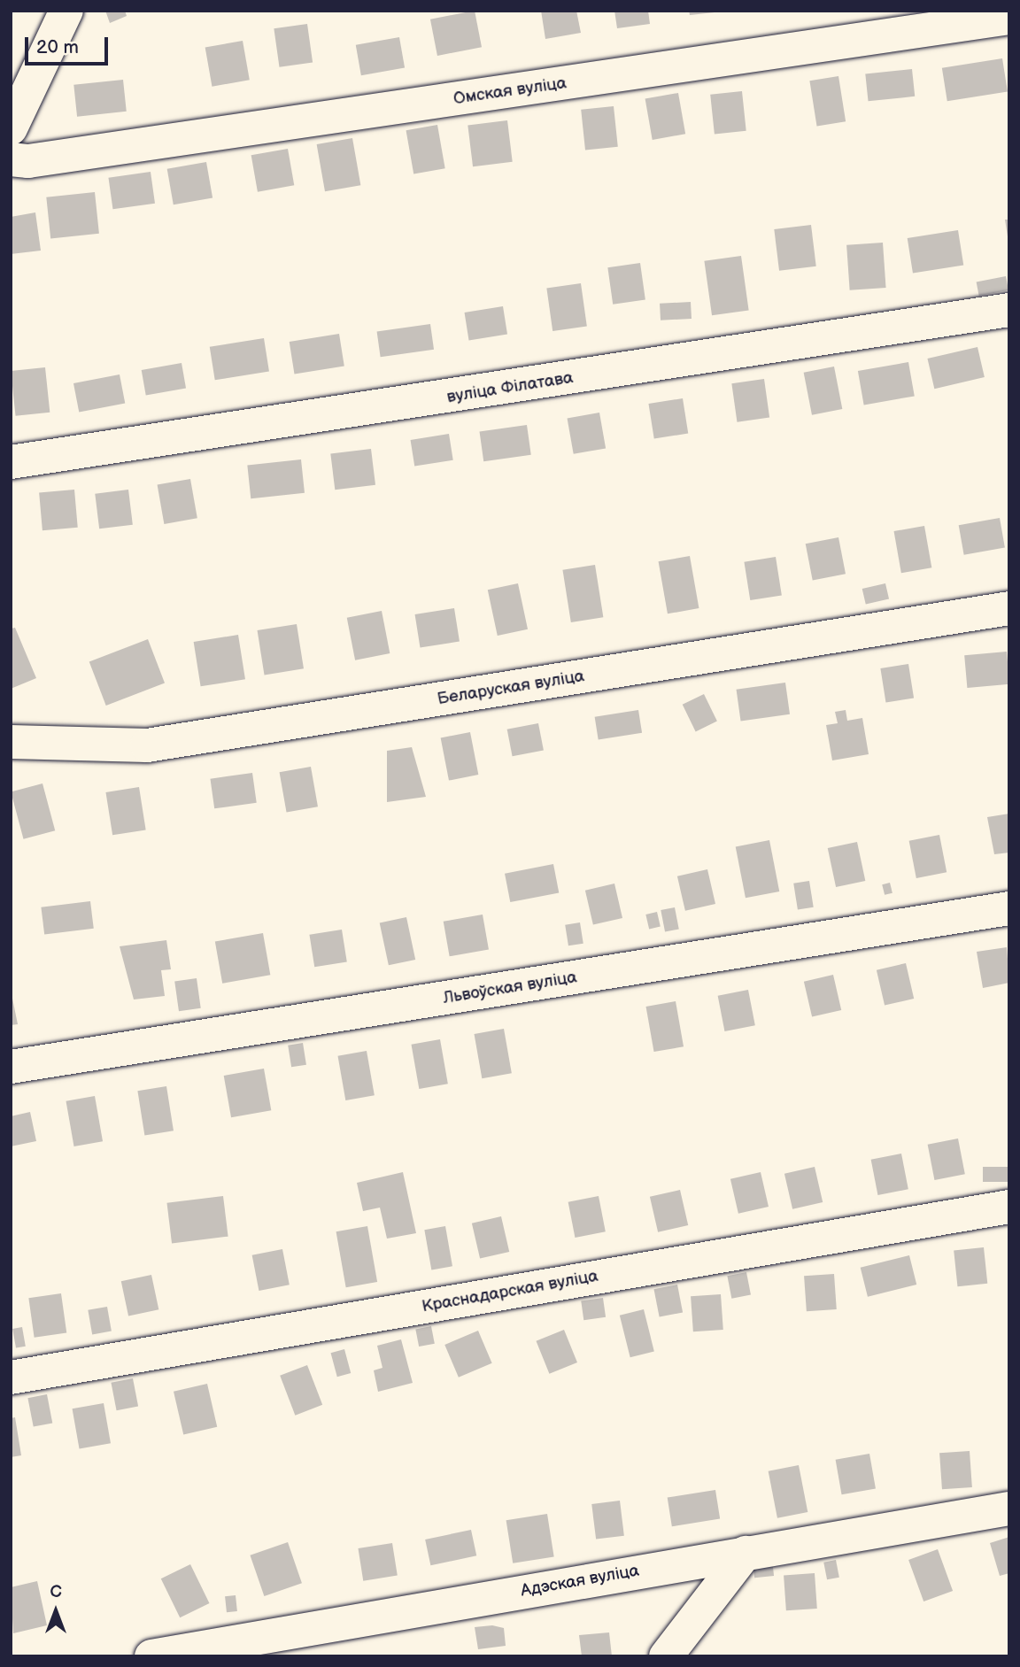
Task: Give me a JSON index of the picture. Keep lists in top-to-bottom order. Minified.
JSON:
{"streets":{"street":["Омская вуліца","вуліца Філатава","Беларуская вуліца","Львоўская вуліца","Краснадарская вуліца","Адэская вуліца"]},"scale_bar":"20 m","north":"top"}
